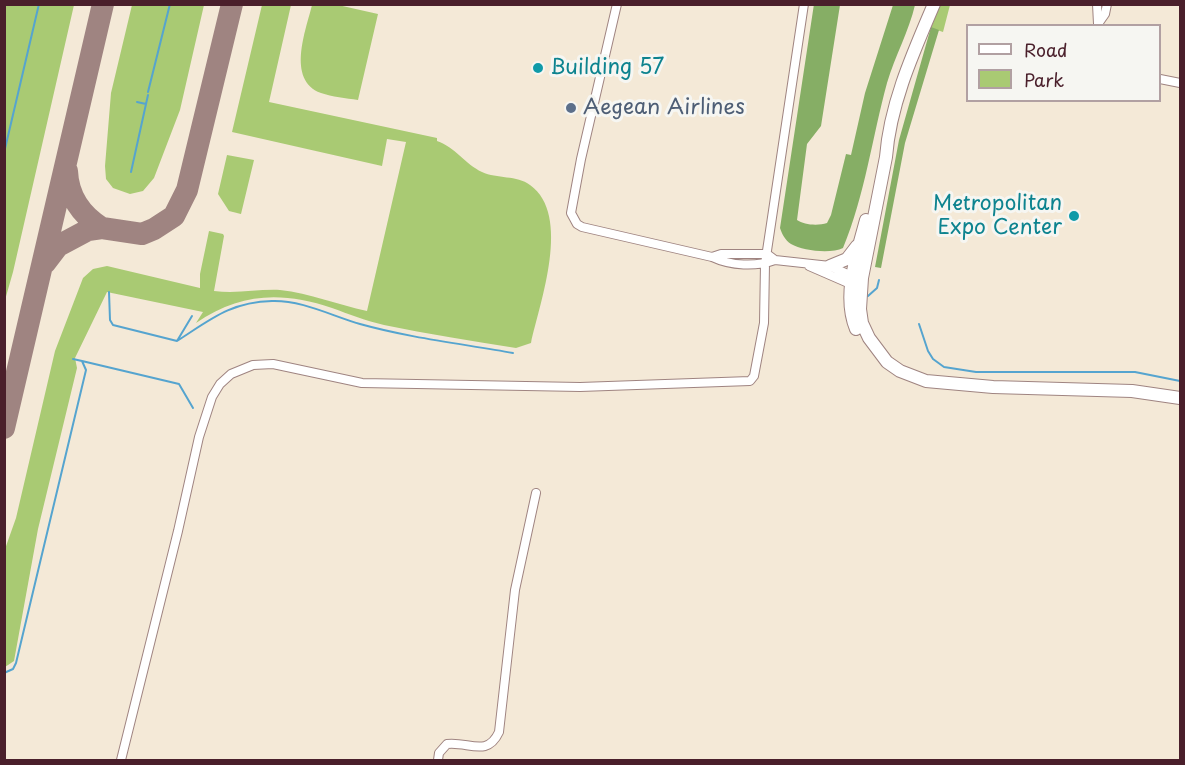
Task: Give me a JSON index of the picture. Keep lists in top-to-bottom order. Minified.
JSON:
{"places":["Building 57","Aegean Airlines","Metropolitan Expo Center"],"legend":["Road","Park"]}
